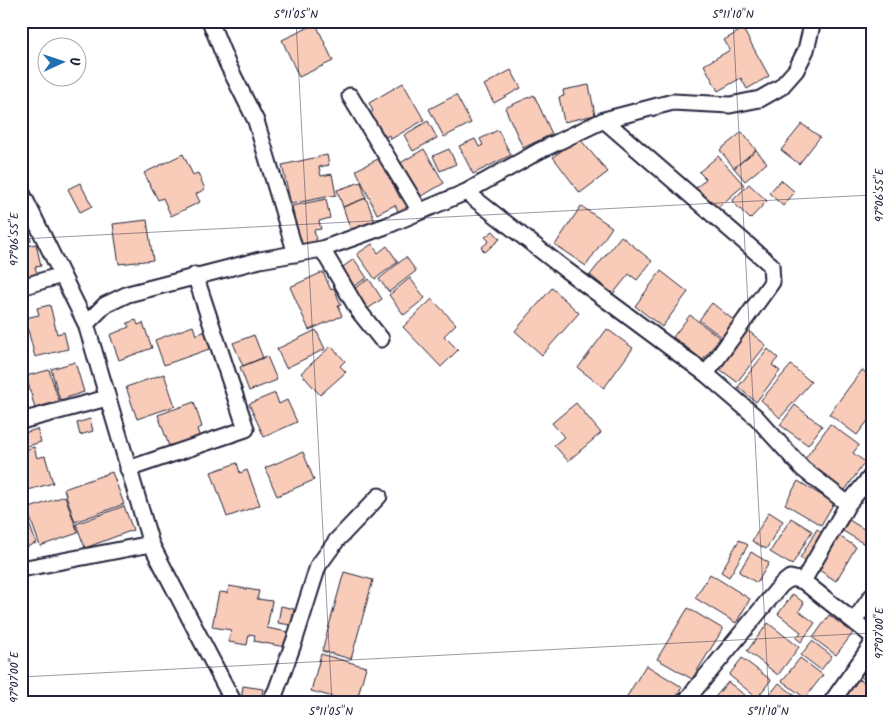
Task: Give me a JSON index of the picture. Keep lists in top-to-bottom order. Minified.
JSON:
{"north":"right","coordinates":["5°11'05\"N","5°11'10\"N","97°06'55\"E","97°07'00\"E"]}
